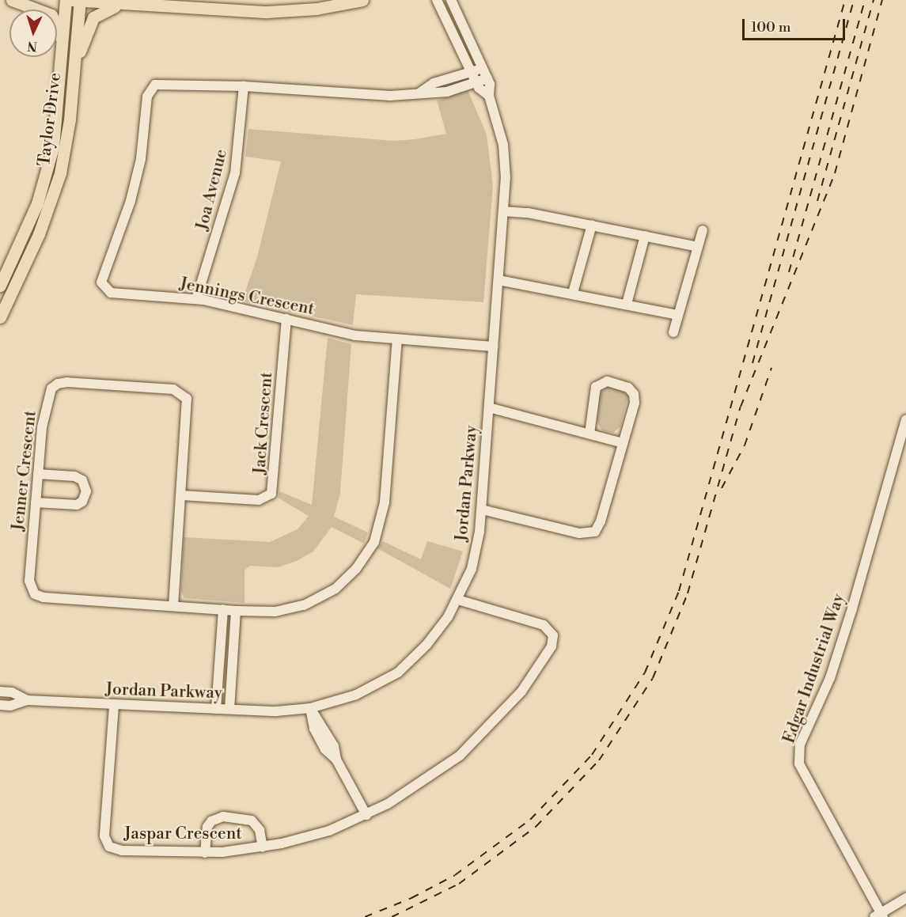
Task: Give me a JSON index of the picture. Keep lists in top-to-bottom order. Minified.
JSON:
{"streets":{"main road":["Taylor Drive"],"street":["Joa Avenue","Jennings Crescent","Jack Crescent","Jenner Crescent","Jordan Parkway","Edgar Industrial Way","Jaspar Crescent"]},"crossings":[["Joa Avenue","Jennings Crescent"],["Jennings Crescent","Jack Crescent"],["Jennings Crescent","Jenner Crescent"],["Jennings Crescent","Jordan Parkway"],["Jack Crescent","Jenner Crescent"],["Jordan Parkway","Jaspar Crescent"]],"scale_bar":"100 m","north":"bottom"}
